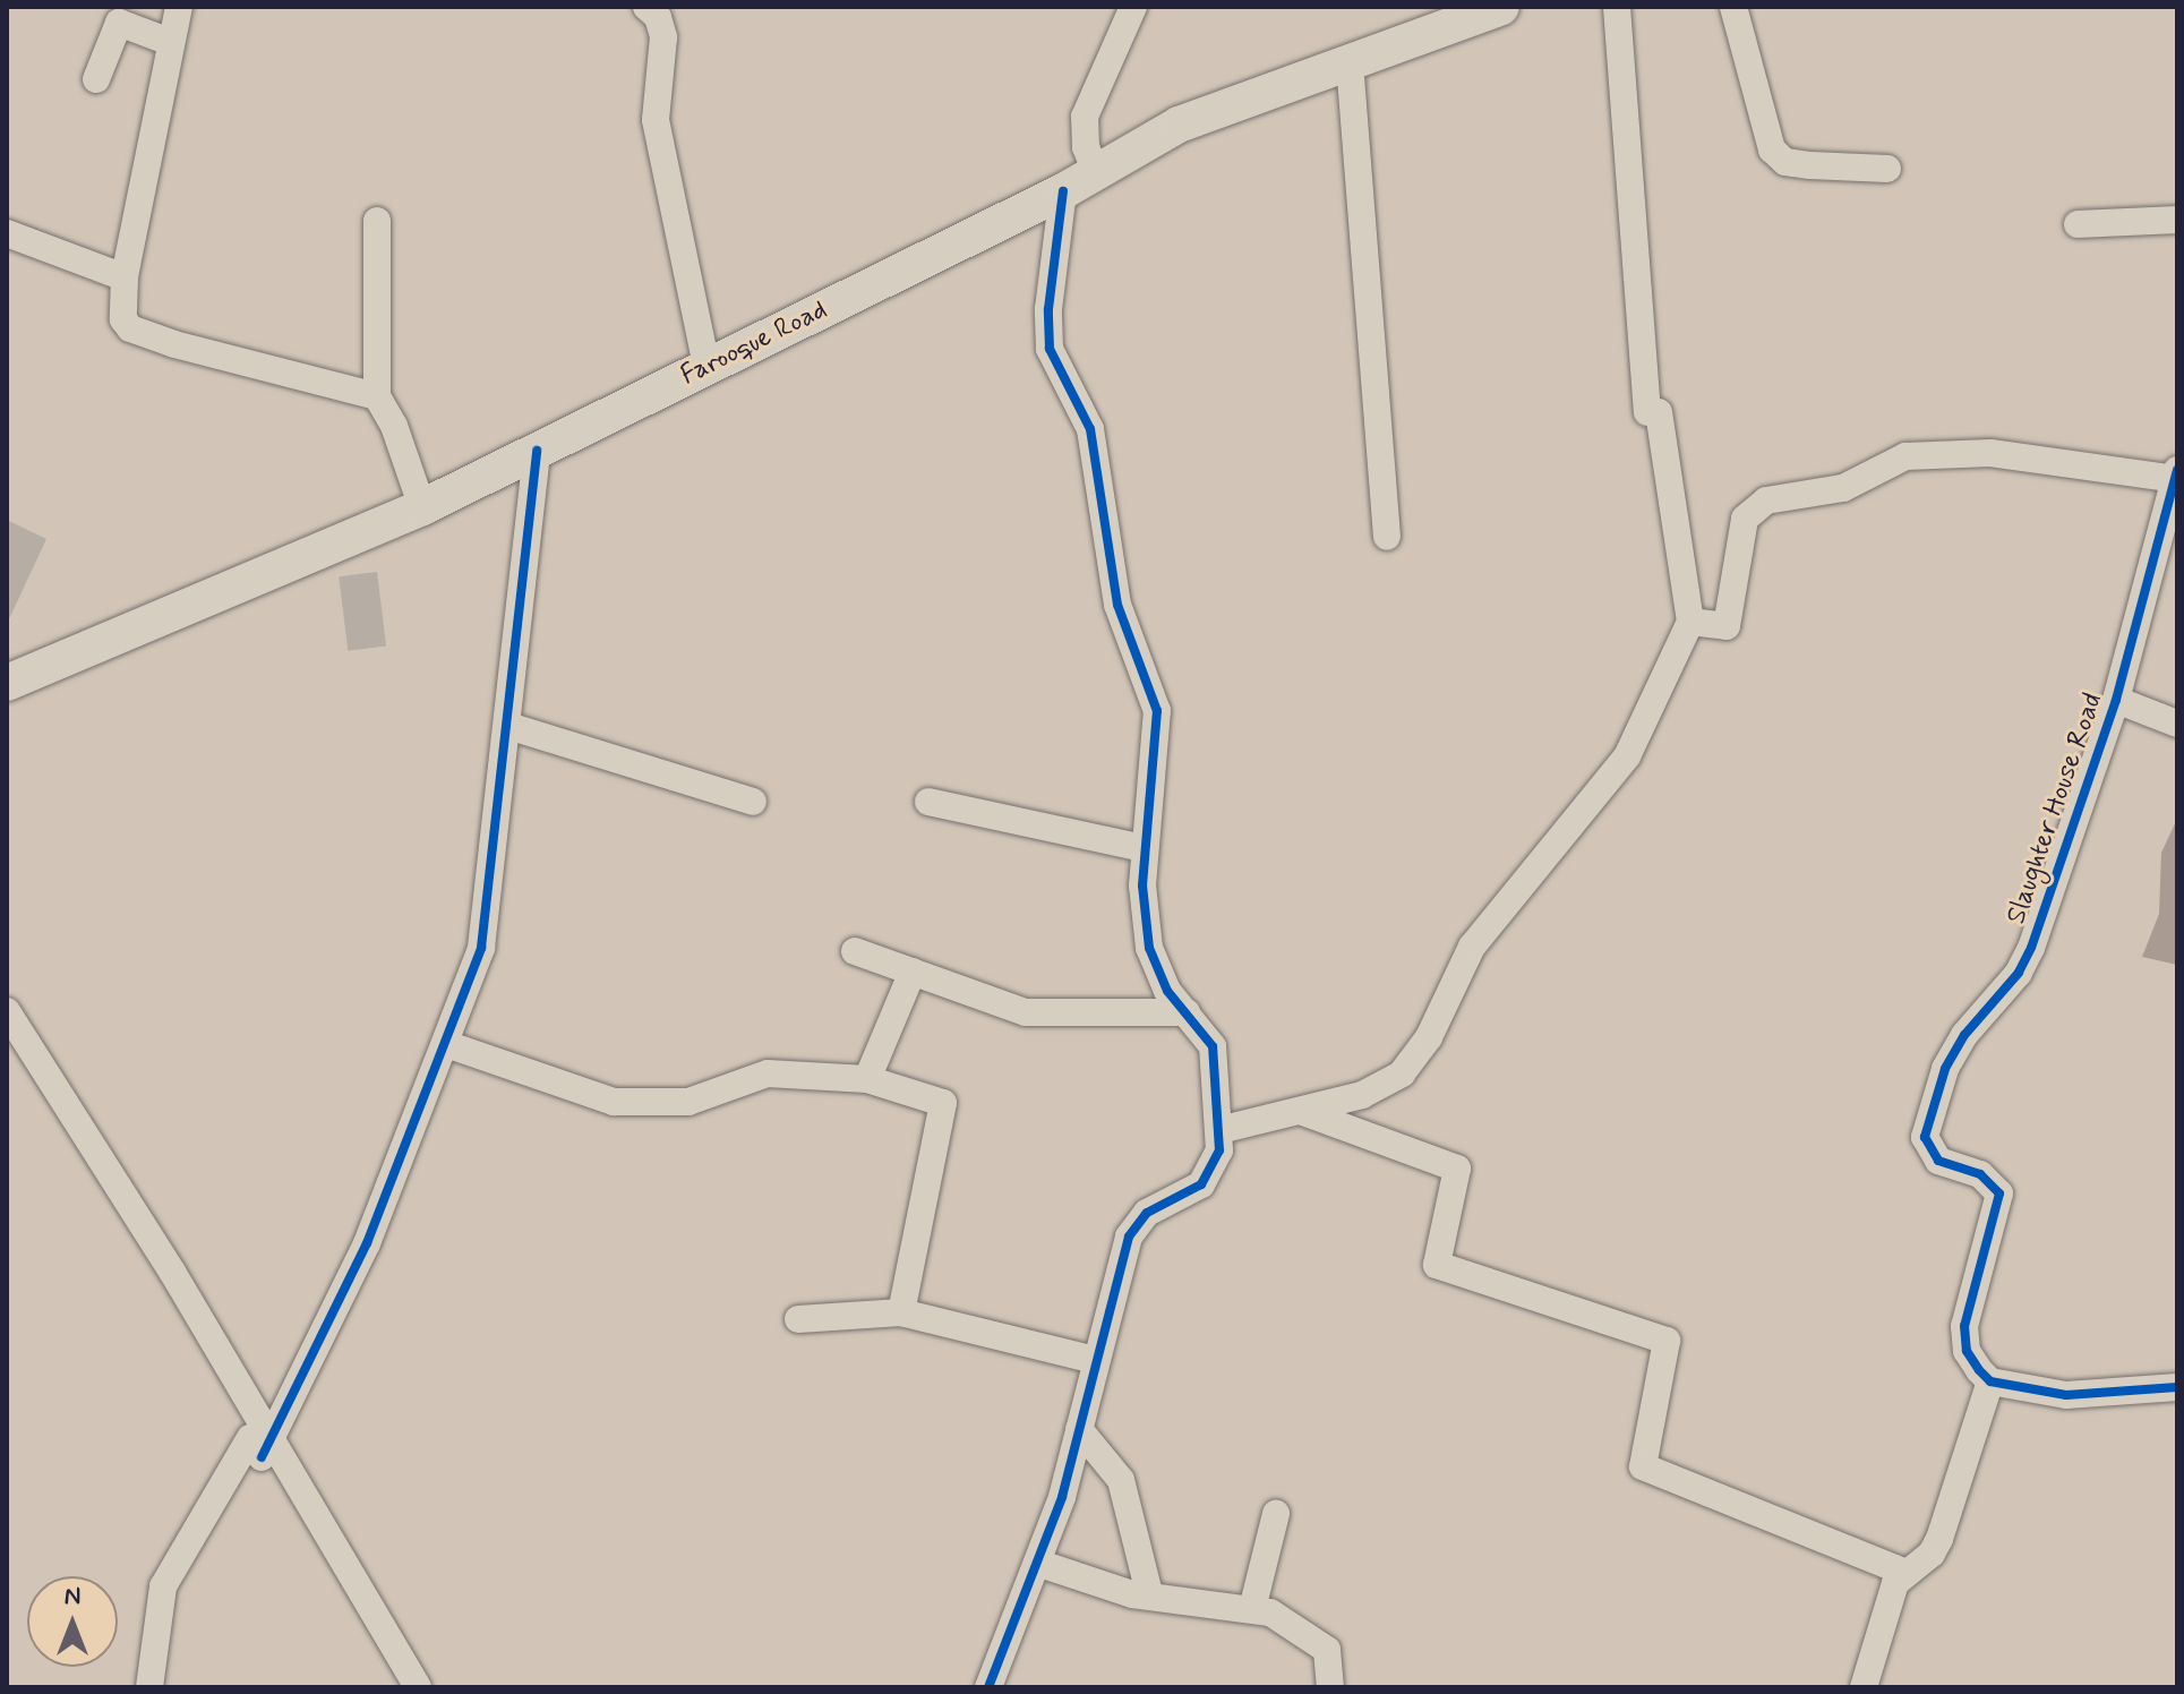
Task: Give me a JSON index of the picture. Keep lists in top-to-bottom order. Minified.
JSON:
{"streets":{"main road":["Farooque Road"],"street":["Slaughter House Road"]},"north":"top"}
